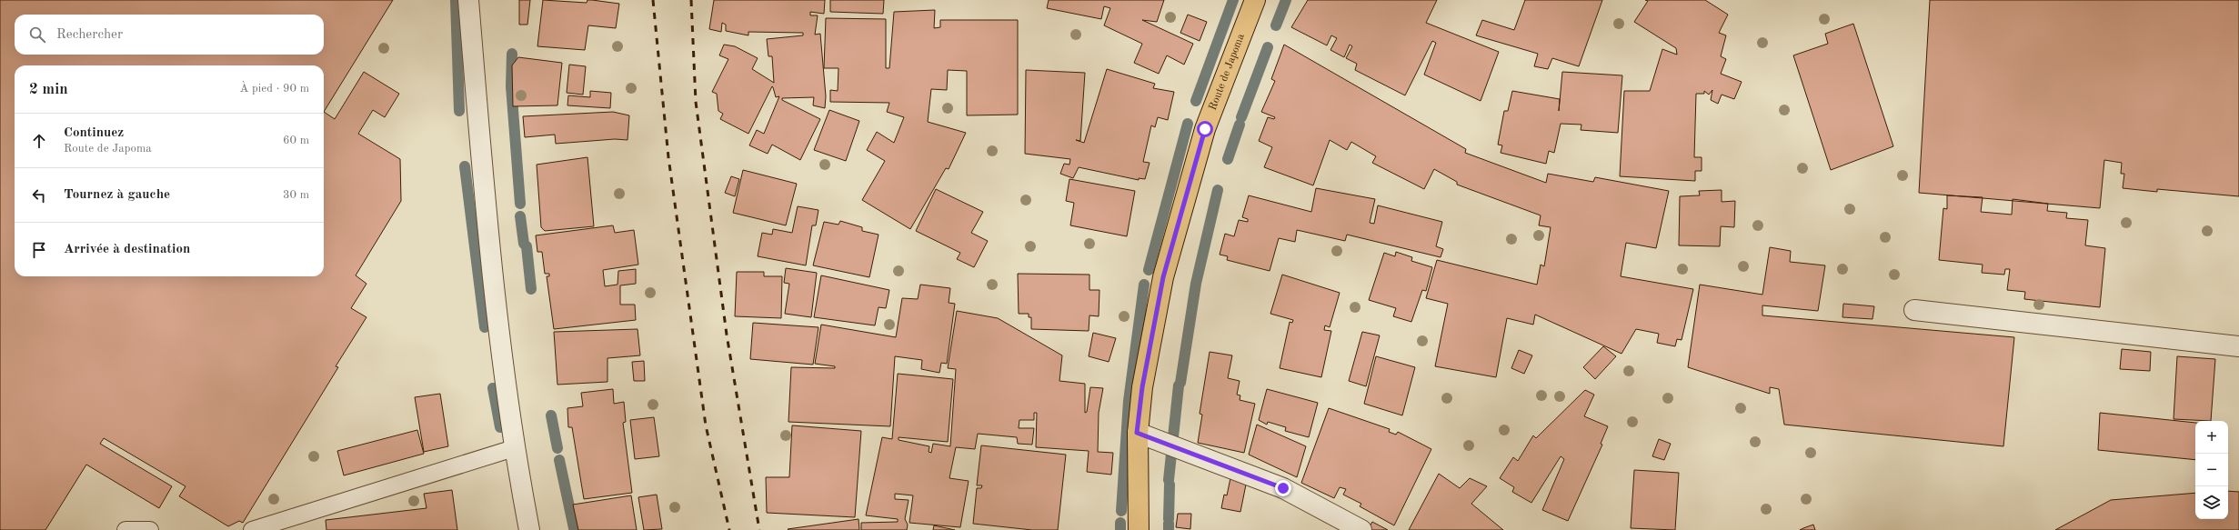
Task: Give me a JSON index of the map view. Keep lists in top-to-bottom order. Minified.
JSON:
{"streets":{"main road":["Route de Japoma"]},"page":{"search":"Rechercher","heading":["2 min","À pied · 90 m"],"list":[["Continuez","Route de Japoma","60 m"],["Tournez à gauche","30 m"],"Arrivée à destination"],"map_buttons":["+","−"]}}
